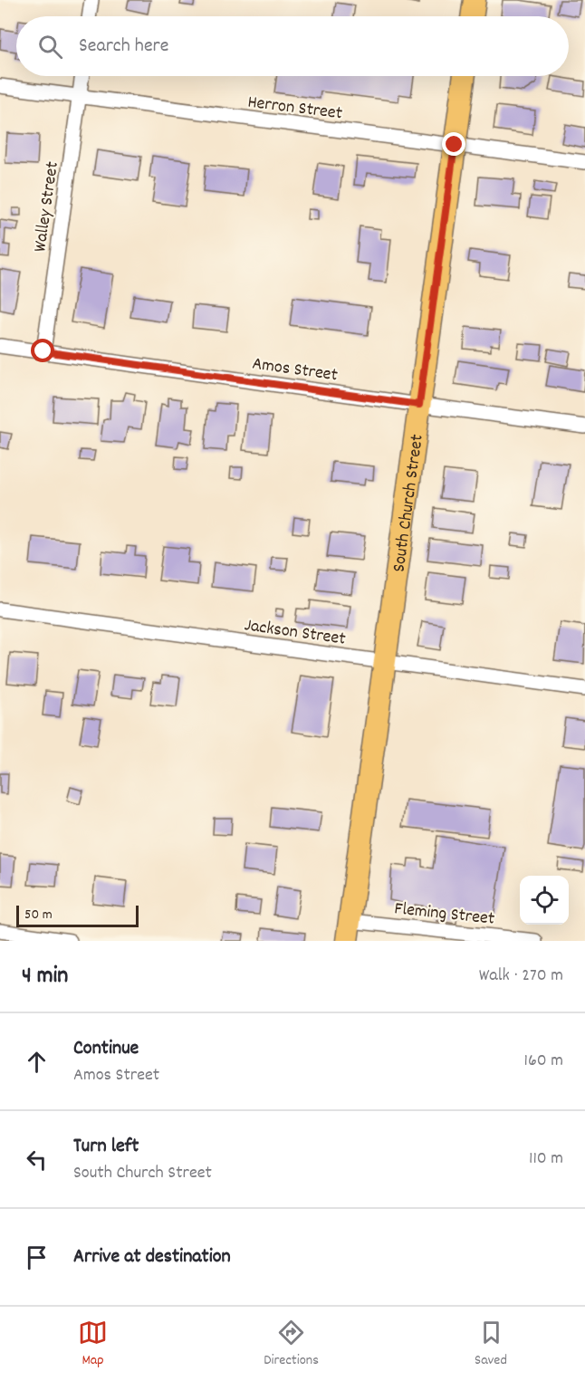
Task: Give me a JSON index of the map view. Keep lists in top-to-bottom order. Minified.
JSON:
{"streets":{"main road":["South Church Street"],"street":["Herron Street","Walley Street","Amos Street","Jackson Street","Fleming Street"]},"crossings":[["Herron Street","Walley Street"],["Herron Street","South Church Street"],["Walley Street","Amos Street"],["Amos Street","South Church Street"],["South Church Street","Jackson Street"],["South Church Street","Fleming Street"]],"scale_bar":"50 m","page":{"search":"Search here","scale":"50 m","heading":["4 min","Walk · 270 m"],"list":[["Continue","Amos Street","160 m"],["Turn left","South Church Street","110 m"],"Arrive at destination"],"nav":["Map","Directions","Saved"]}}
